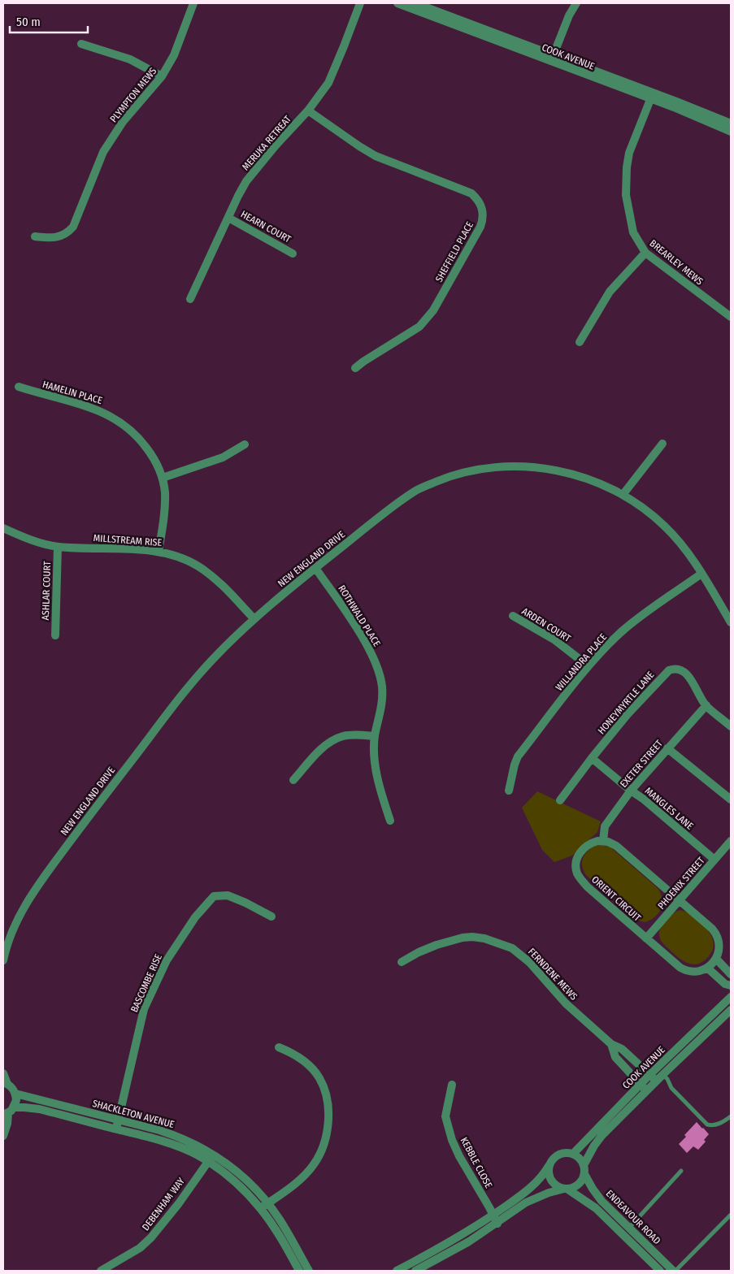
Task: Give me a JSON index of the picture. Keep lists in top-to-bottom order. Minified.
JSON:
{"streets":{"street":["COOK AVENUE","PLYMPTON MEWS","MERUKA RETREAT","HEARN COURT","SHEFFIELD PLACE","BREARLEY MEWS","HAMELIN PLACE","MILLSTREAM RISE","NEW ENGLAND DRIVE","ASHLAR COURT","ROTHWALD PLACE","ARDEN COURT","WILLANDRA PLACE","HONEYMYRTLE LANE","EXETER STREET","MANGLES LANE","PHOENIX STREET","ORIENT CIRCUIT","FERNDENE MEWS","BASCOMBE RISE","SHACKLETON AVENUE","KEBBLE CLOSE","DEBENHAM WAY","ENDEAVOUR ROAD"]},"crossings":[["COOK AVENUE","BREARLEY MEWS"],["COOK AVENUE","FERNDENE MEWS"],["COOK AVENUE","ENDEAVOUR ROAD"],["MERUKA RETREAT","HEARN COURT"],["MERUKA RETREAT","SHEFFIELD PLACE"],["HAMELIN PLACE","MILLSTREAM RISE"],["MILLSTREAM RISE","NEW ENGLAND DRIVE"],["MILLSTREAM RISE","ASHLAR COURT"],["NEW ENGLAND DRIVE","ROTHWALD PLACE"],["NEW ENGLAND DRIVE","WILLANDRA PLACE"],["ARDEN COURT","WILLANDRA PLACE"],["HONEYMYRTLE LANE","EXETER STREET"],["HONEYMYRTLE LANE","MANGLES LANE"],["EXETER STREET","MANGLES LANE"],["EXETER STREET","ORIENT CIRCUIT"],["MANGLES LANE","PHOENIX STREET"],["PHOENIX STREET","ORIENT CIRCUIT"],["BASCOMBE RISE","SHACKLETON AVENUE"],["SHACKLETON AVENUE","DEBENHAM WAY"]],"scale_bar":"50 m"}
